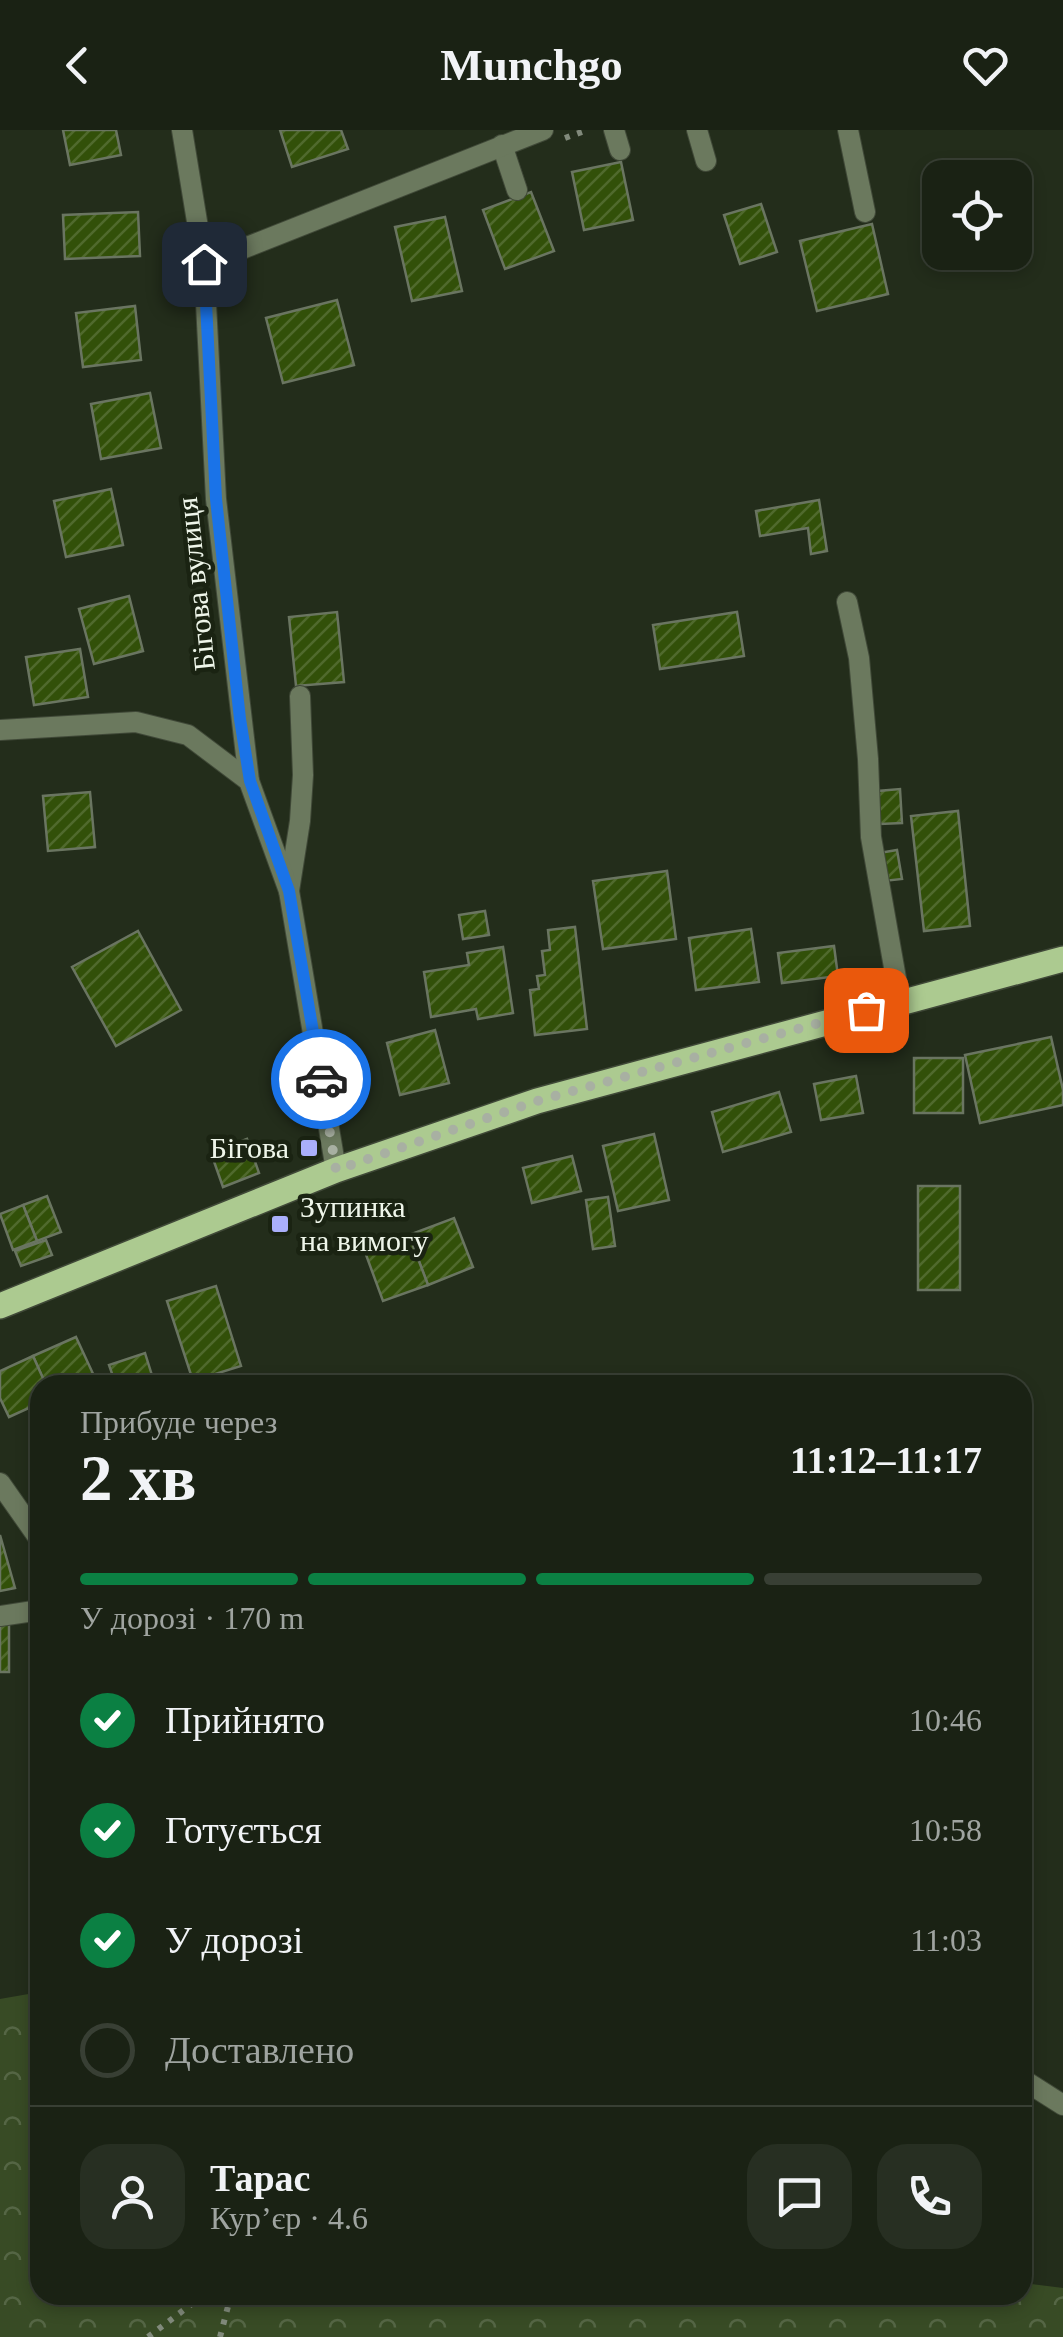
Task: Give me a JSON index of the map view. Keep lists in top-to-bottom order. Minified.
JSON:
{"streets":{"street":["Бігова вулиця"]},"places":{"transit":["Бігова","Зупинка на вимогу"]},"page":{"header":"Munchgo","heading":["2 хв","Прибуде через","11:12–11:17"],"panel":["Тарас","Кур’єр · 4.6"],"bar":"У дорозі · 170 m","list":[["Прийнято","10:46"],["Готується","10:58"],["У дорозі","11:03"],"Доставлено"]}}
